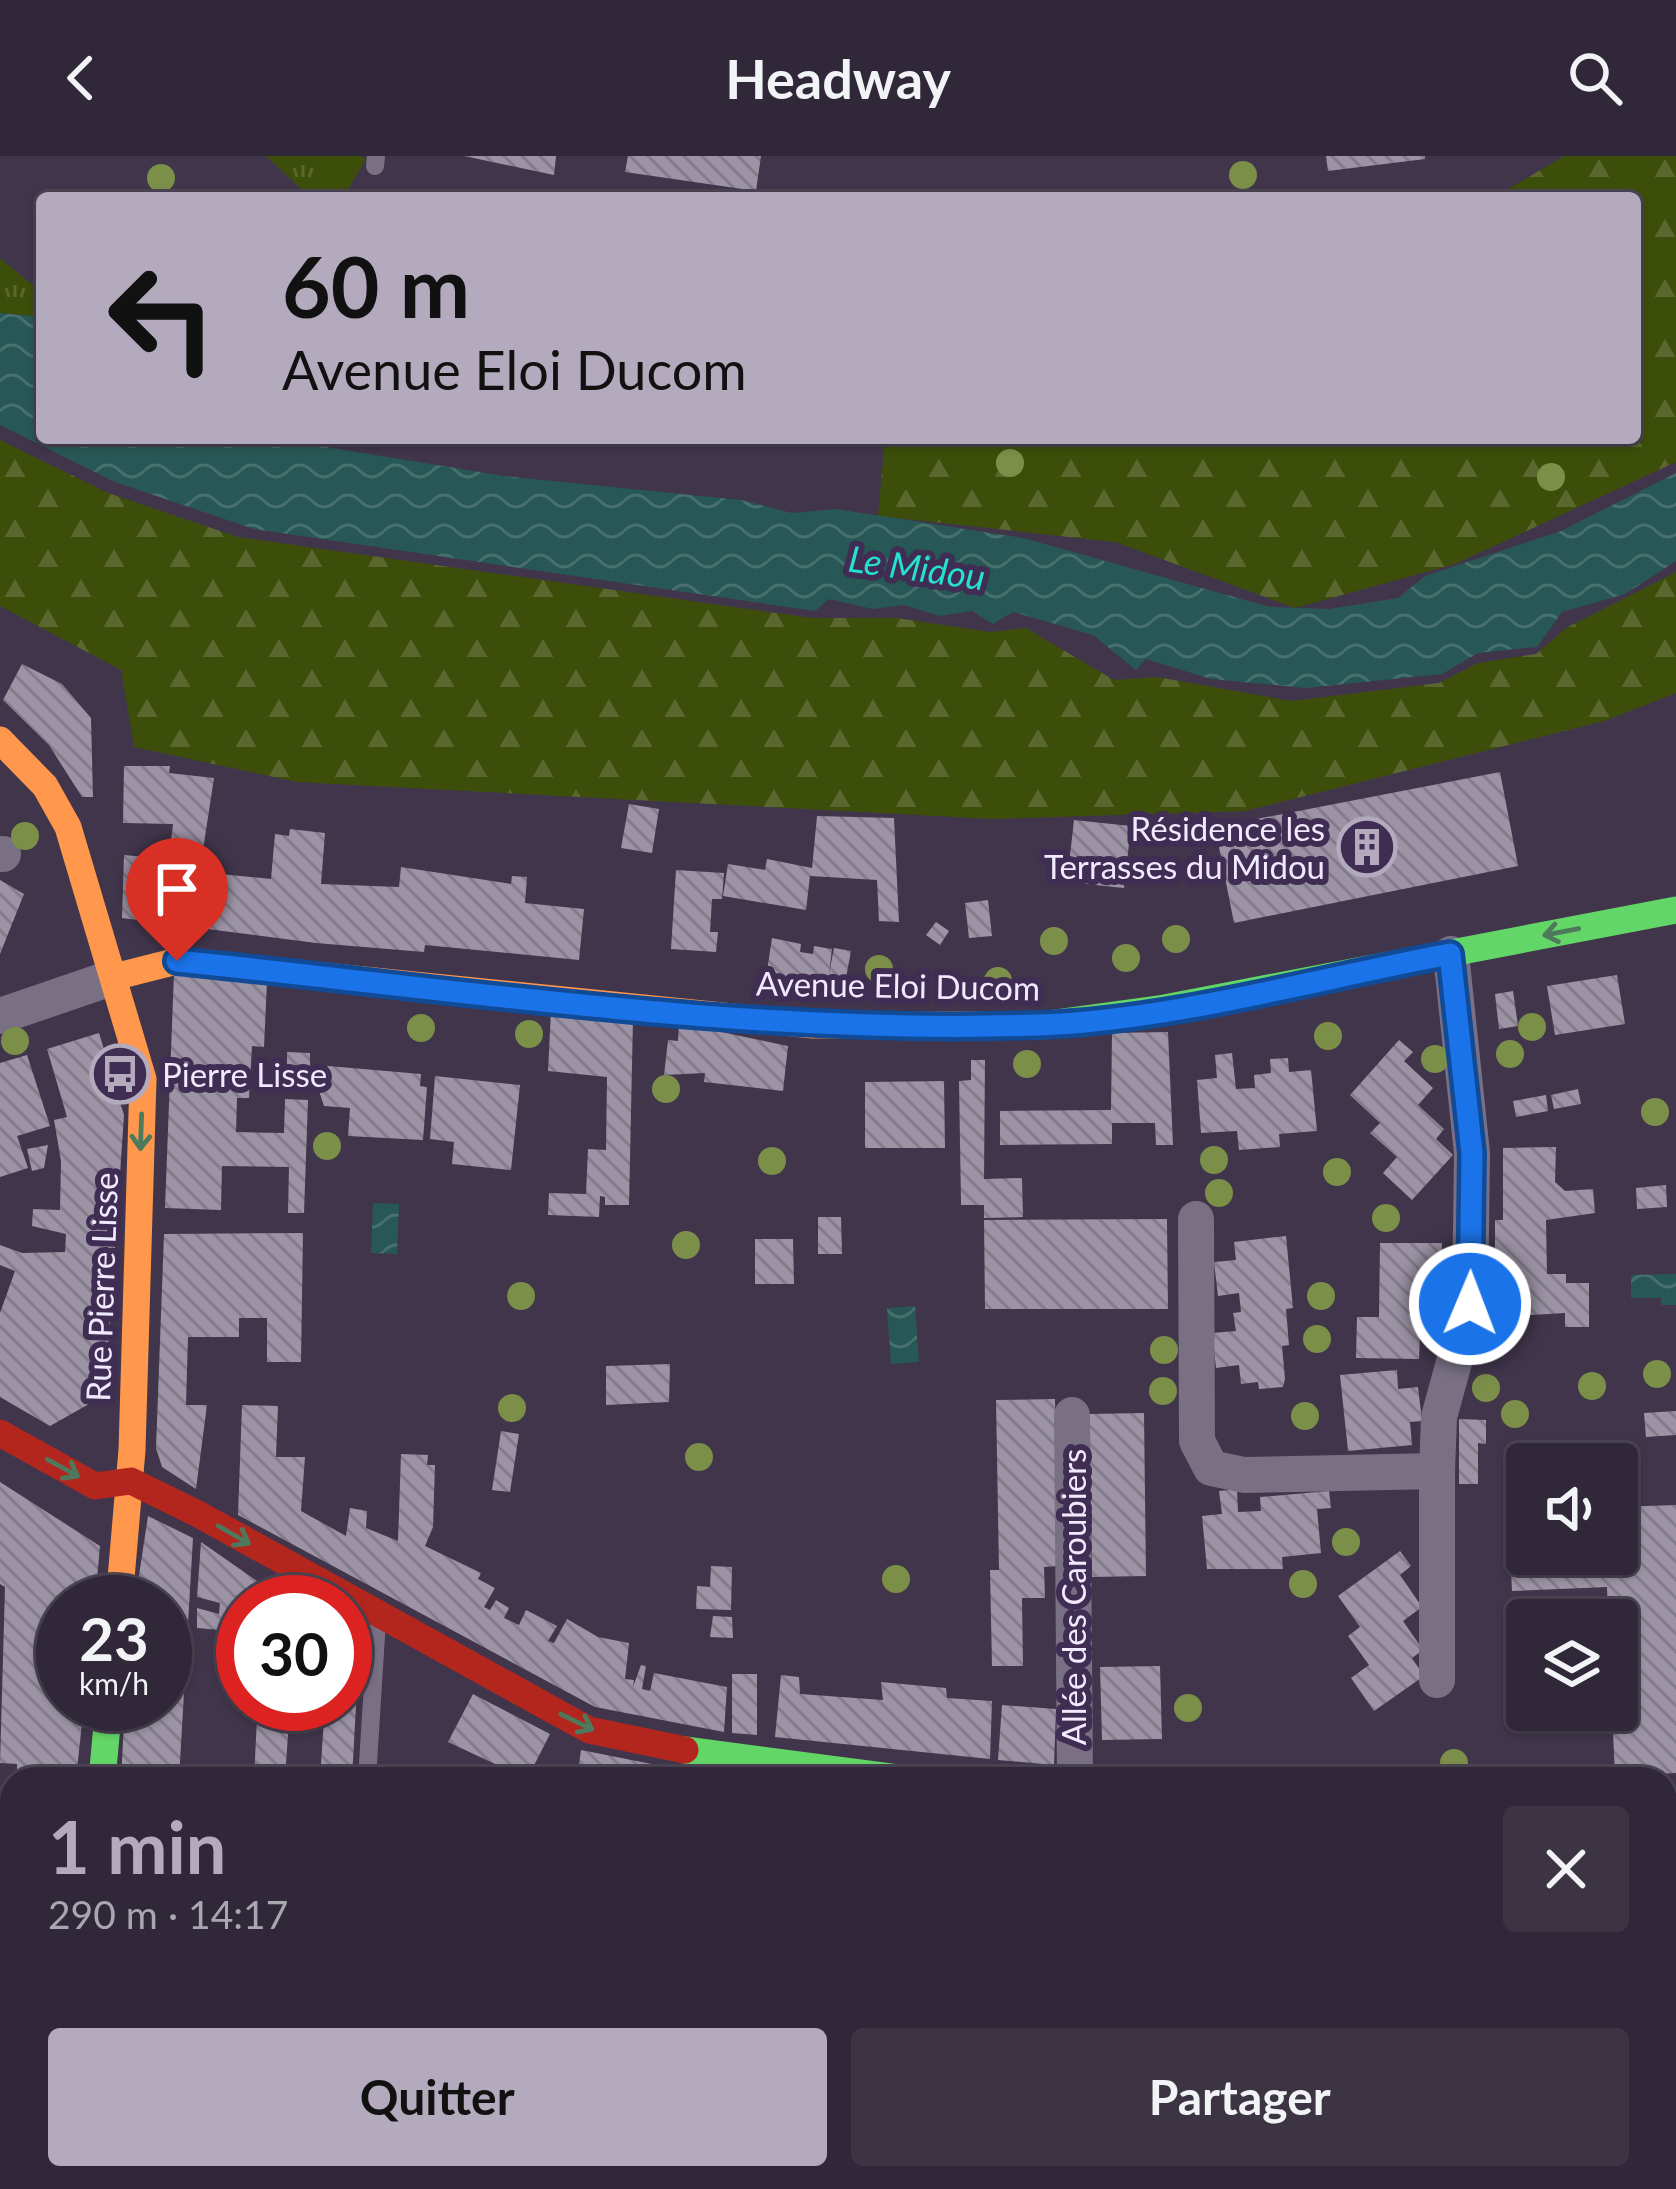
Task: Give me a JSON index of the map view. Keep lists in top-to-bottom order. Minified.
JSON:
{"streets":{"street":["Avenue Eloi Ducom","Rue Pierre Lisse","Allée des Caroubiers"]},"crossings":[["Avenue Eloi Ducom","Rue Pierre Lisse"]],"one_way":["Rue Pierre Lisse"],"water":["Le Midou"],"places":{"building":["Résidence les Terrasses du Midou"],"bus stop":["Pierre Lisse"]},"page":{"header":"Headway","turn":["60 m","Avenue Eloi Ducom"],"speed":"23 km/h","limit":"30","heading":["1 min","290 m · 14:17"],"buttons":["Quitter","Partager"]}}
